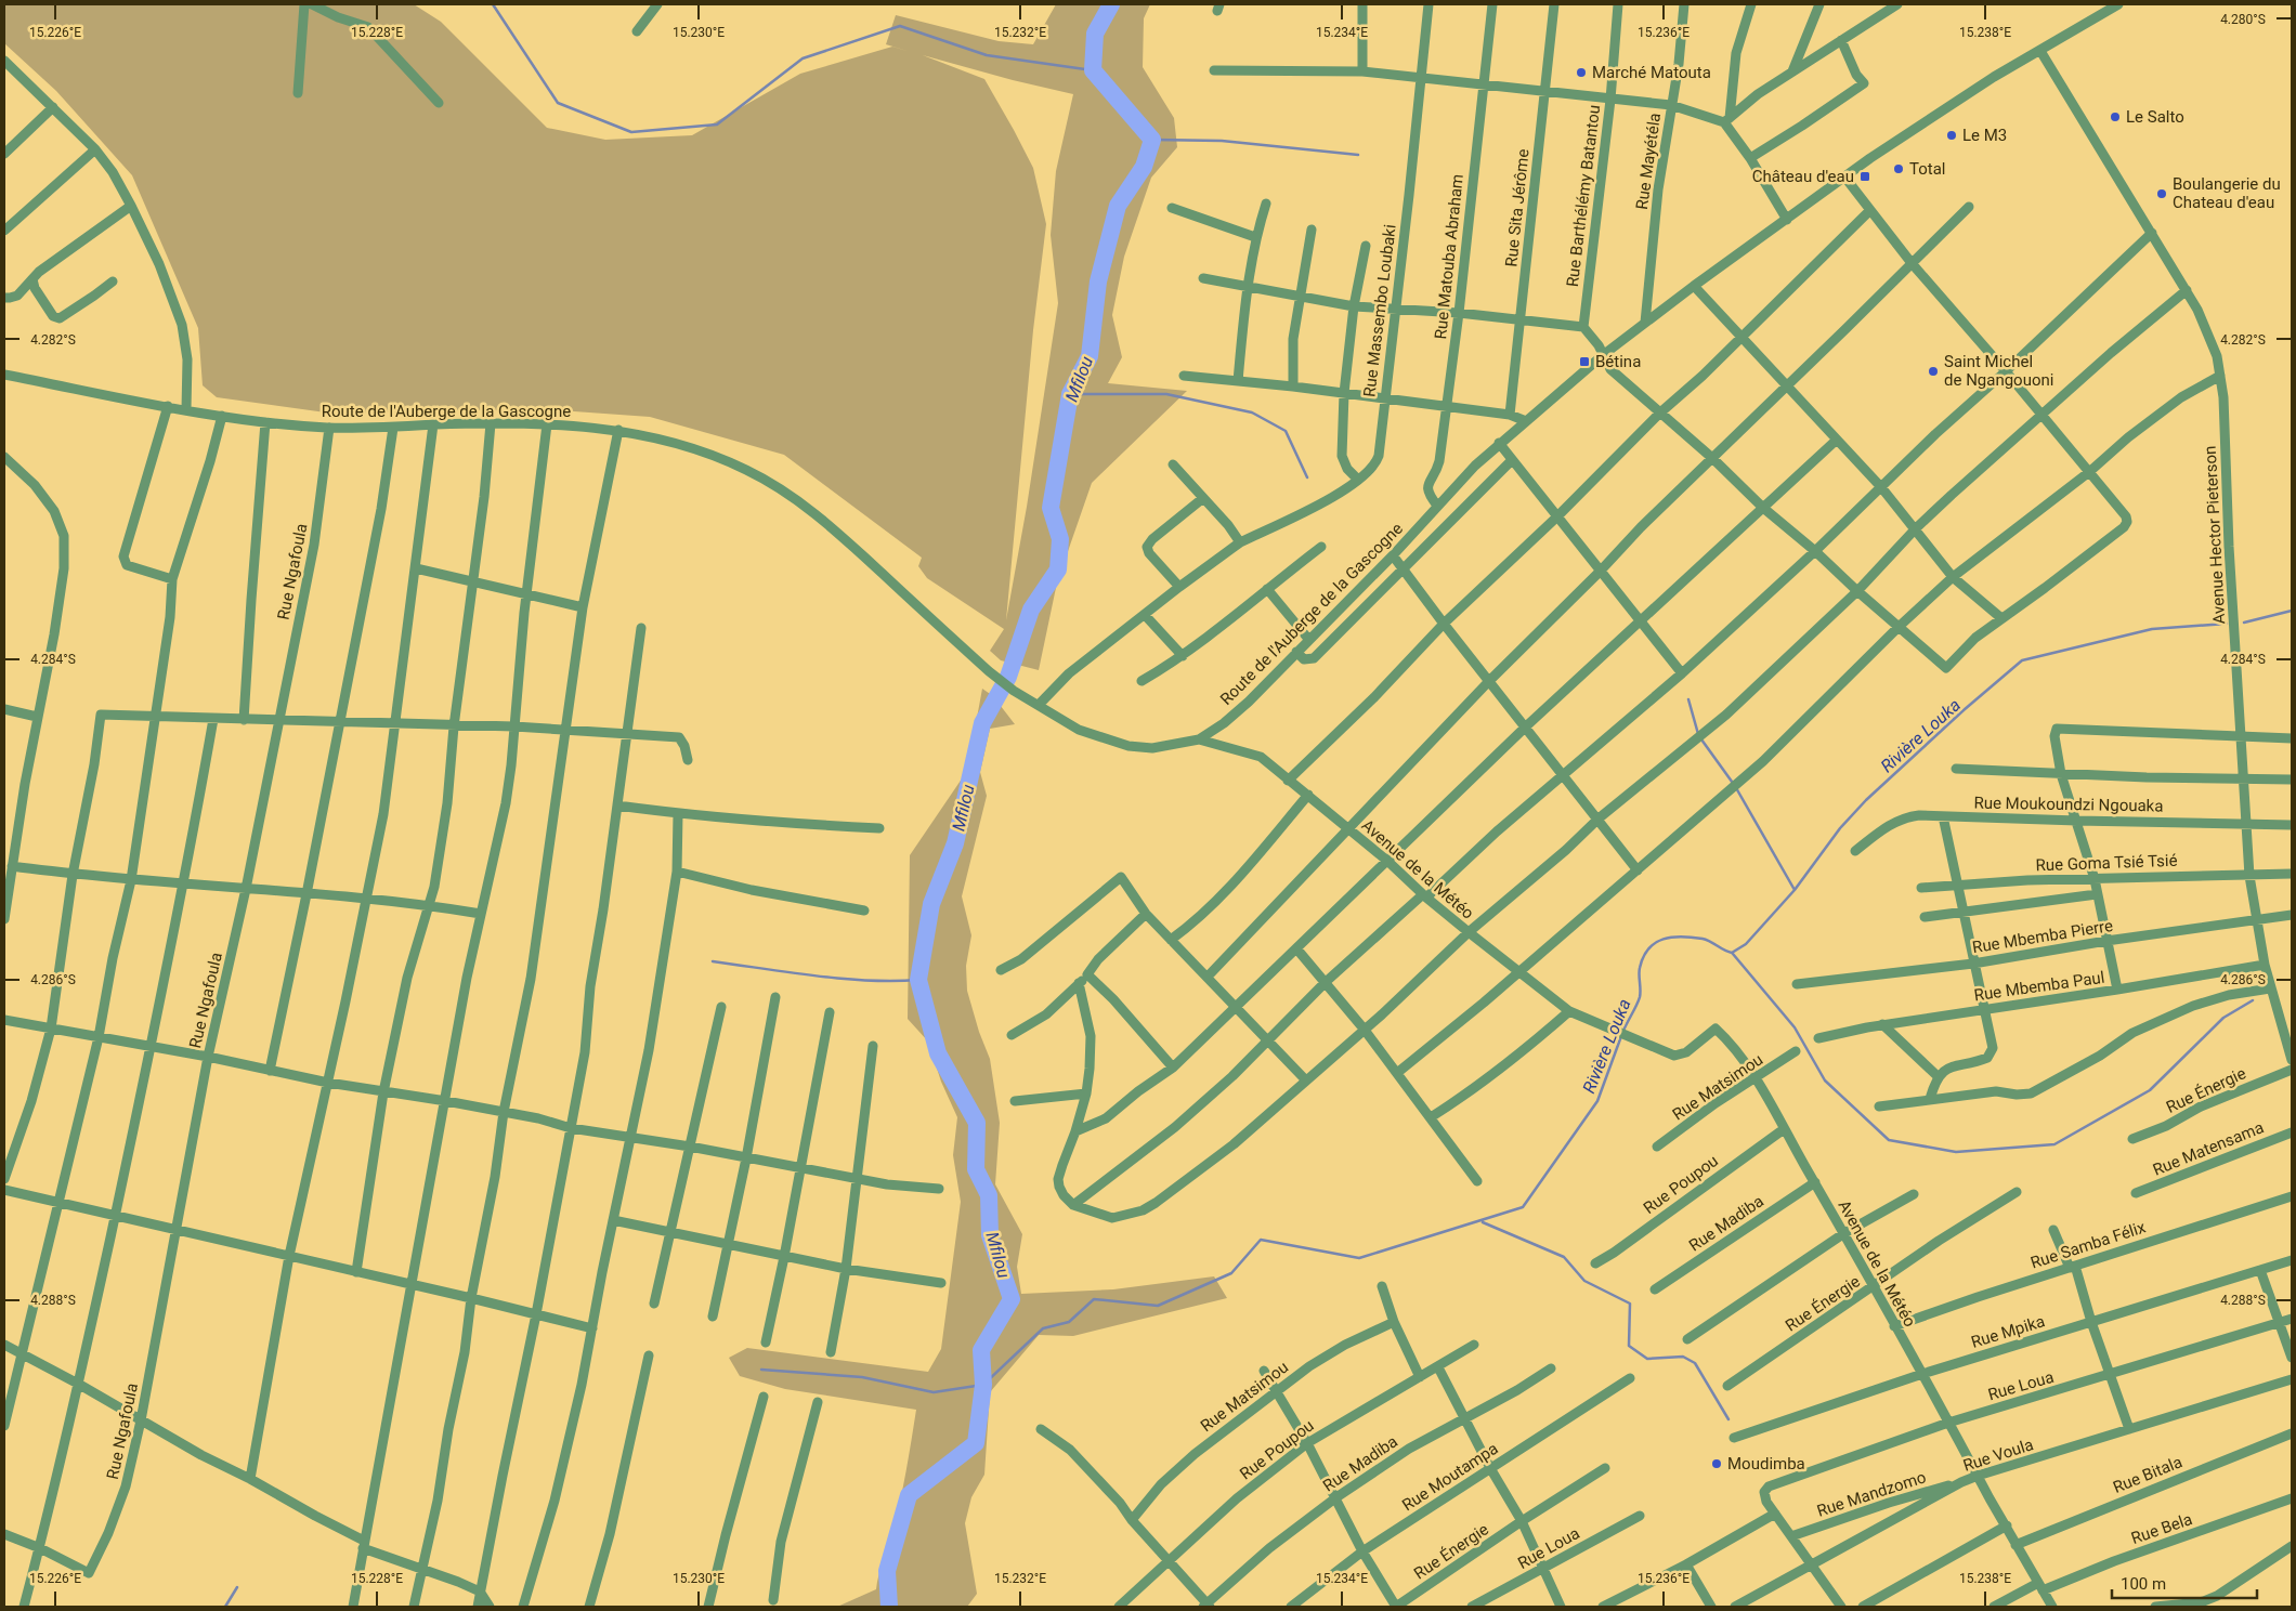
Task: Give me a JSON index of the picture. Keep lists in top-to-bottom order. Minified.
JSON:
{"streets":{"street":["Rue Mayétéla","Rue Barthélémy Batantou","Rue Sita Jérôme","Rue Matouba Abraham","Rue Massembo Loubaki","Route de l'Auberge de la Gascogne","Avenue Hector Pieterson","Rue Ngafoula","Rue Moukoundzi Ngouaka","Rue Goma Tsié Tsié","Avenue de la Météo","Rue Mbemba Pierre","Rue Mbemba Paul","Rue Matsimou","Rue Énergie","Rue Matensama","Rue Poupou","Rue Madiba","Rue Samba Félix","Rue Mpika","Rue Loua","Rue Voula","Rue Bitala","Rue Moutampa","Rue Mandzomo","Rue Bela"]},"crossings":[["Rue Mayétéla","Route de l'Auberge de la Gascogne"],["Rue Matouba Abraham","Route de l'Auberge de la Gascogne"],["Rue Massembo Loubaki","Route de l'Auberge de la Gascogne"],["Route de l'Auberge de la Gascogne","Avenue Hector Pieterson"],["Route de l'Auberge de la Gascogne","Rue Ngafoula"],["Route de l'Auberge de la Gascogne","Avenue de la Météo"],["Avenue Hector Pieterson","Rue Moukoundzi Ngouaka"],["Avenue Hector Pieterson","Rue Goma Tsié Tsié"],["Avenue Hector Pieterson","Rue Mbemba Pierre"],["Avenue Hector Pieterson","Rue Mbemba Paul"],["Avenue de la Météo","Rue Matsimou"],["Avenue de la Météo","Rue Énergie"],["Avenue de la Météo","Rue Poupou"],["Avenue de la Météo","Rue Madiba"],["Avenue de la Météo","Rue Samba Félix"],["Avenue de la Météo","Rue Mpika"],["Avenue de la Météo","Rue Loua"],["Avenue de la Météo","Rue Voula"],["Avenue de la Météo","Rue Bitala"],["Avenue de la Météo","Rue Bela"],["Rue Voula","Rue Mandzomo"]],"water":["Mfilou","Rivière Louka"],"places":{"other":["Marché Matouta","Le Salto","Le M3","Total","Boulangerie du Chateau d'eau","Saint Michel de Ngangouoni","Moudimba"],"transit":["Château d'eau","Bétina"]},"scale_bar":"100 m","coordinates":["4.280°S","15.226°E","15.228°E","15.230°E","15.232°E","15.234°E","15.236°E","15.238°E","4.282°S","4.284°S","4.286°S","4.288°S"]}
